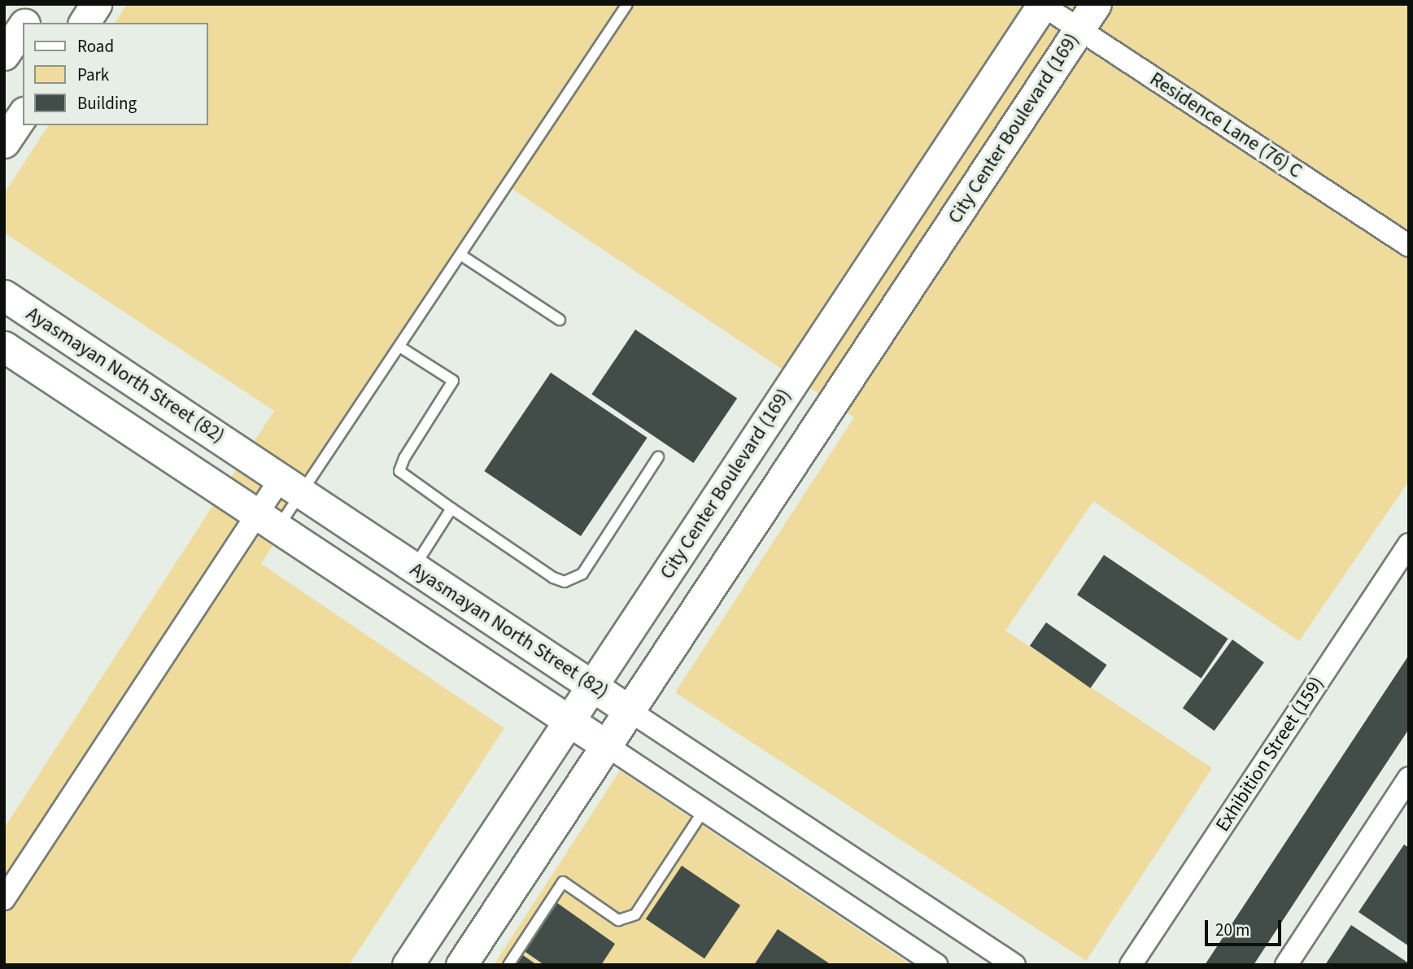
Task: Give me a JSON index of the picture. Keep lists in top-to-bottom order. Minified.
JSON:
{"streets":{"main road":["City Center Boulevard (169)","Ayasmayan North Street (82)"],"street":["Residence Lane (76) C","Exhibition Street (159)"]},"crossings":[["Residence Lane (76) C","City Center Boulevard (169)"],["City Center Boulevard (169)","Ayasmayan North Street (82)"]],"legend":["Road","Park","Building"],"scale_bar":"20 m"}
